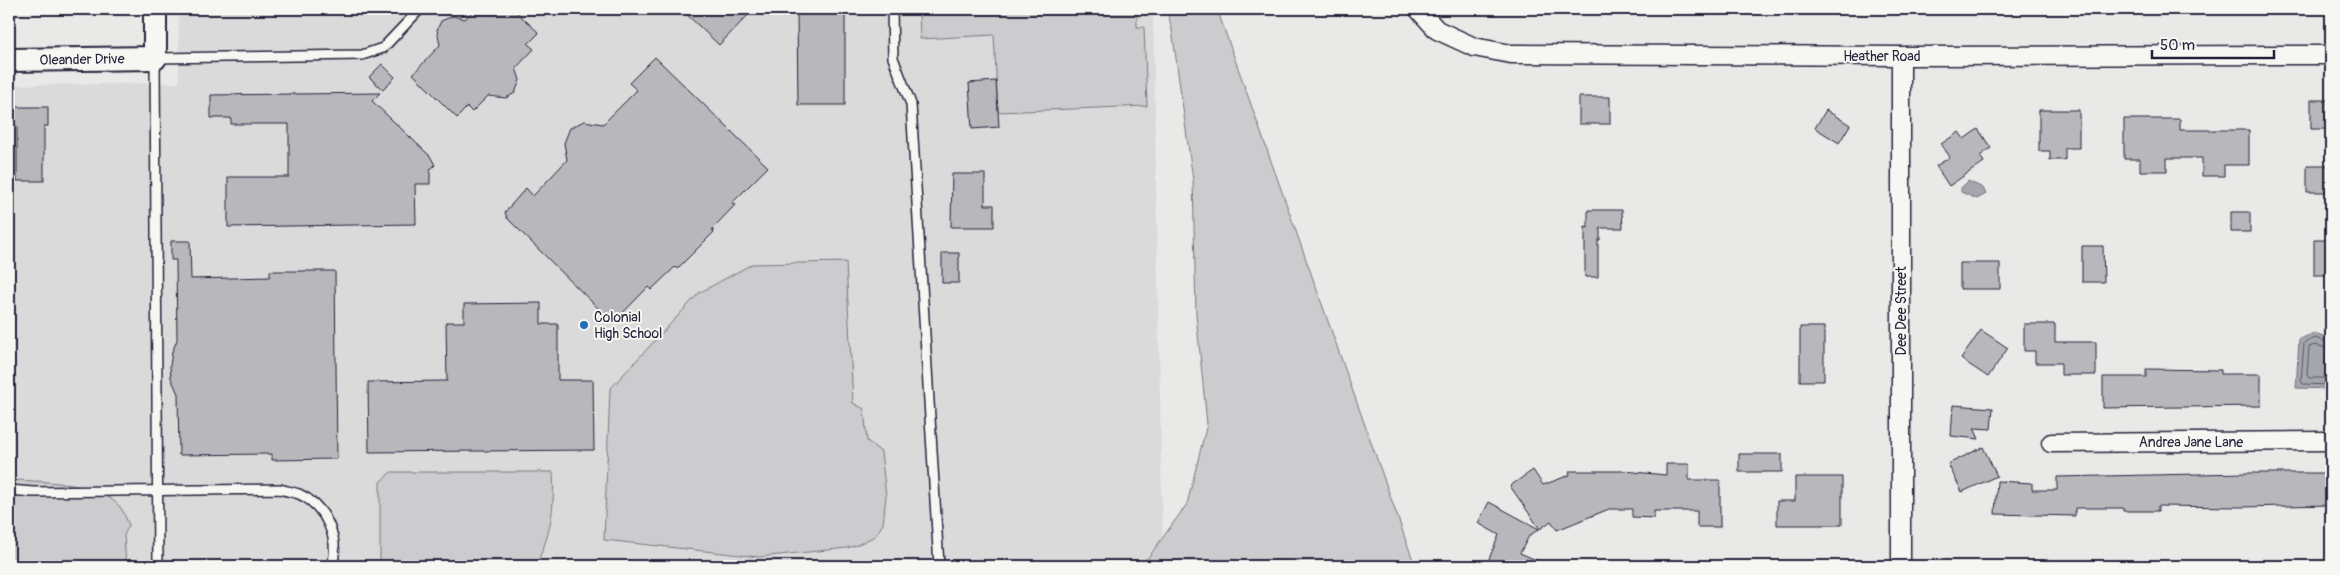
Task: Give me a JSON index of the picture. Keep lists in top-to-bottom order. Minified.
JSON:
{"streets":{"street":["Heather Road","Oleander Drive","Dee Dee Street","Andrea Jane Lane"]},"crossings":[["Heather Road","Dee Dee Street"]],"places":["Colonial High School"],"scale_bar":"50 m"}
